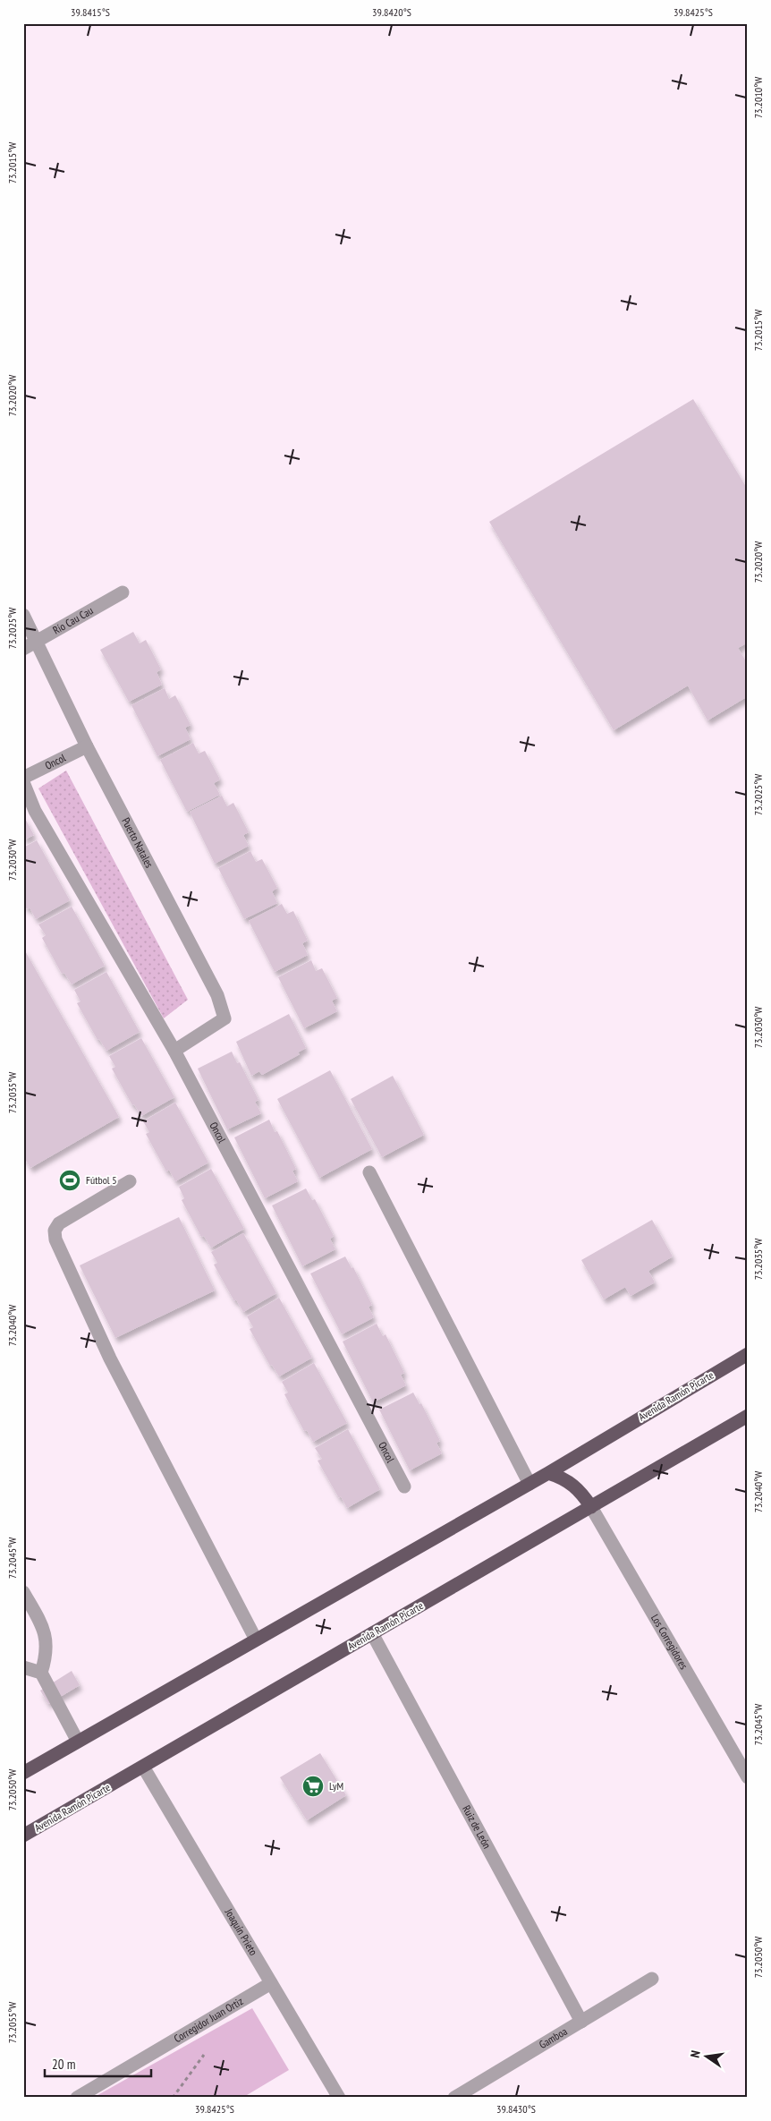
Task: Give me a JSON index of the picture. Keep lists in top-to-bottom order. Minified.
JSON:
{"streets":{"highway":["Avenida Ramón Picarte"],"street":["Río Cau Cau","Oncol","Puerto Natales","Los Corregidores","Ruiz de León","Joaquín Prieto","Corregidor Juan Ortiz","Gamboa"]},"crossings":[["Río Cau Cau","Puerto Natales"],["Oncol","Puerto Natales"],["Avenida Ramón Picarte","Los Corregidores"],["Avenida Ramón Picarte","Ruiz de León"],["Avenida Ramón Picarte","Joaquín Prieto"],["Ruiz de León","Gamboa"],["Joaquín Prieto","Corregidor Juan Ortiz"]],"places":{"sports":["Fútbol 5"],"supermarket":["LyM"]},"scale_bar":"20 m","north":"left","coordinates":["39.8415°S","39.8420°S","39.8425°S","73.2010°W","73.2015°W","73.2020°W","73.2025°W","73.2030°W","73.2035°W","73.2040°W","73.2045°W","73.2050°W","73.2055°W","39.8430°S"]}
